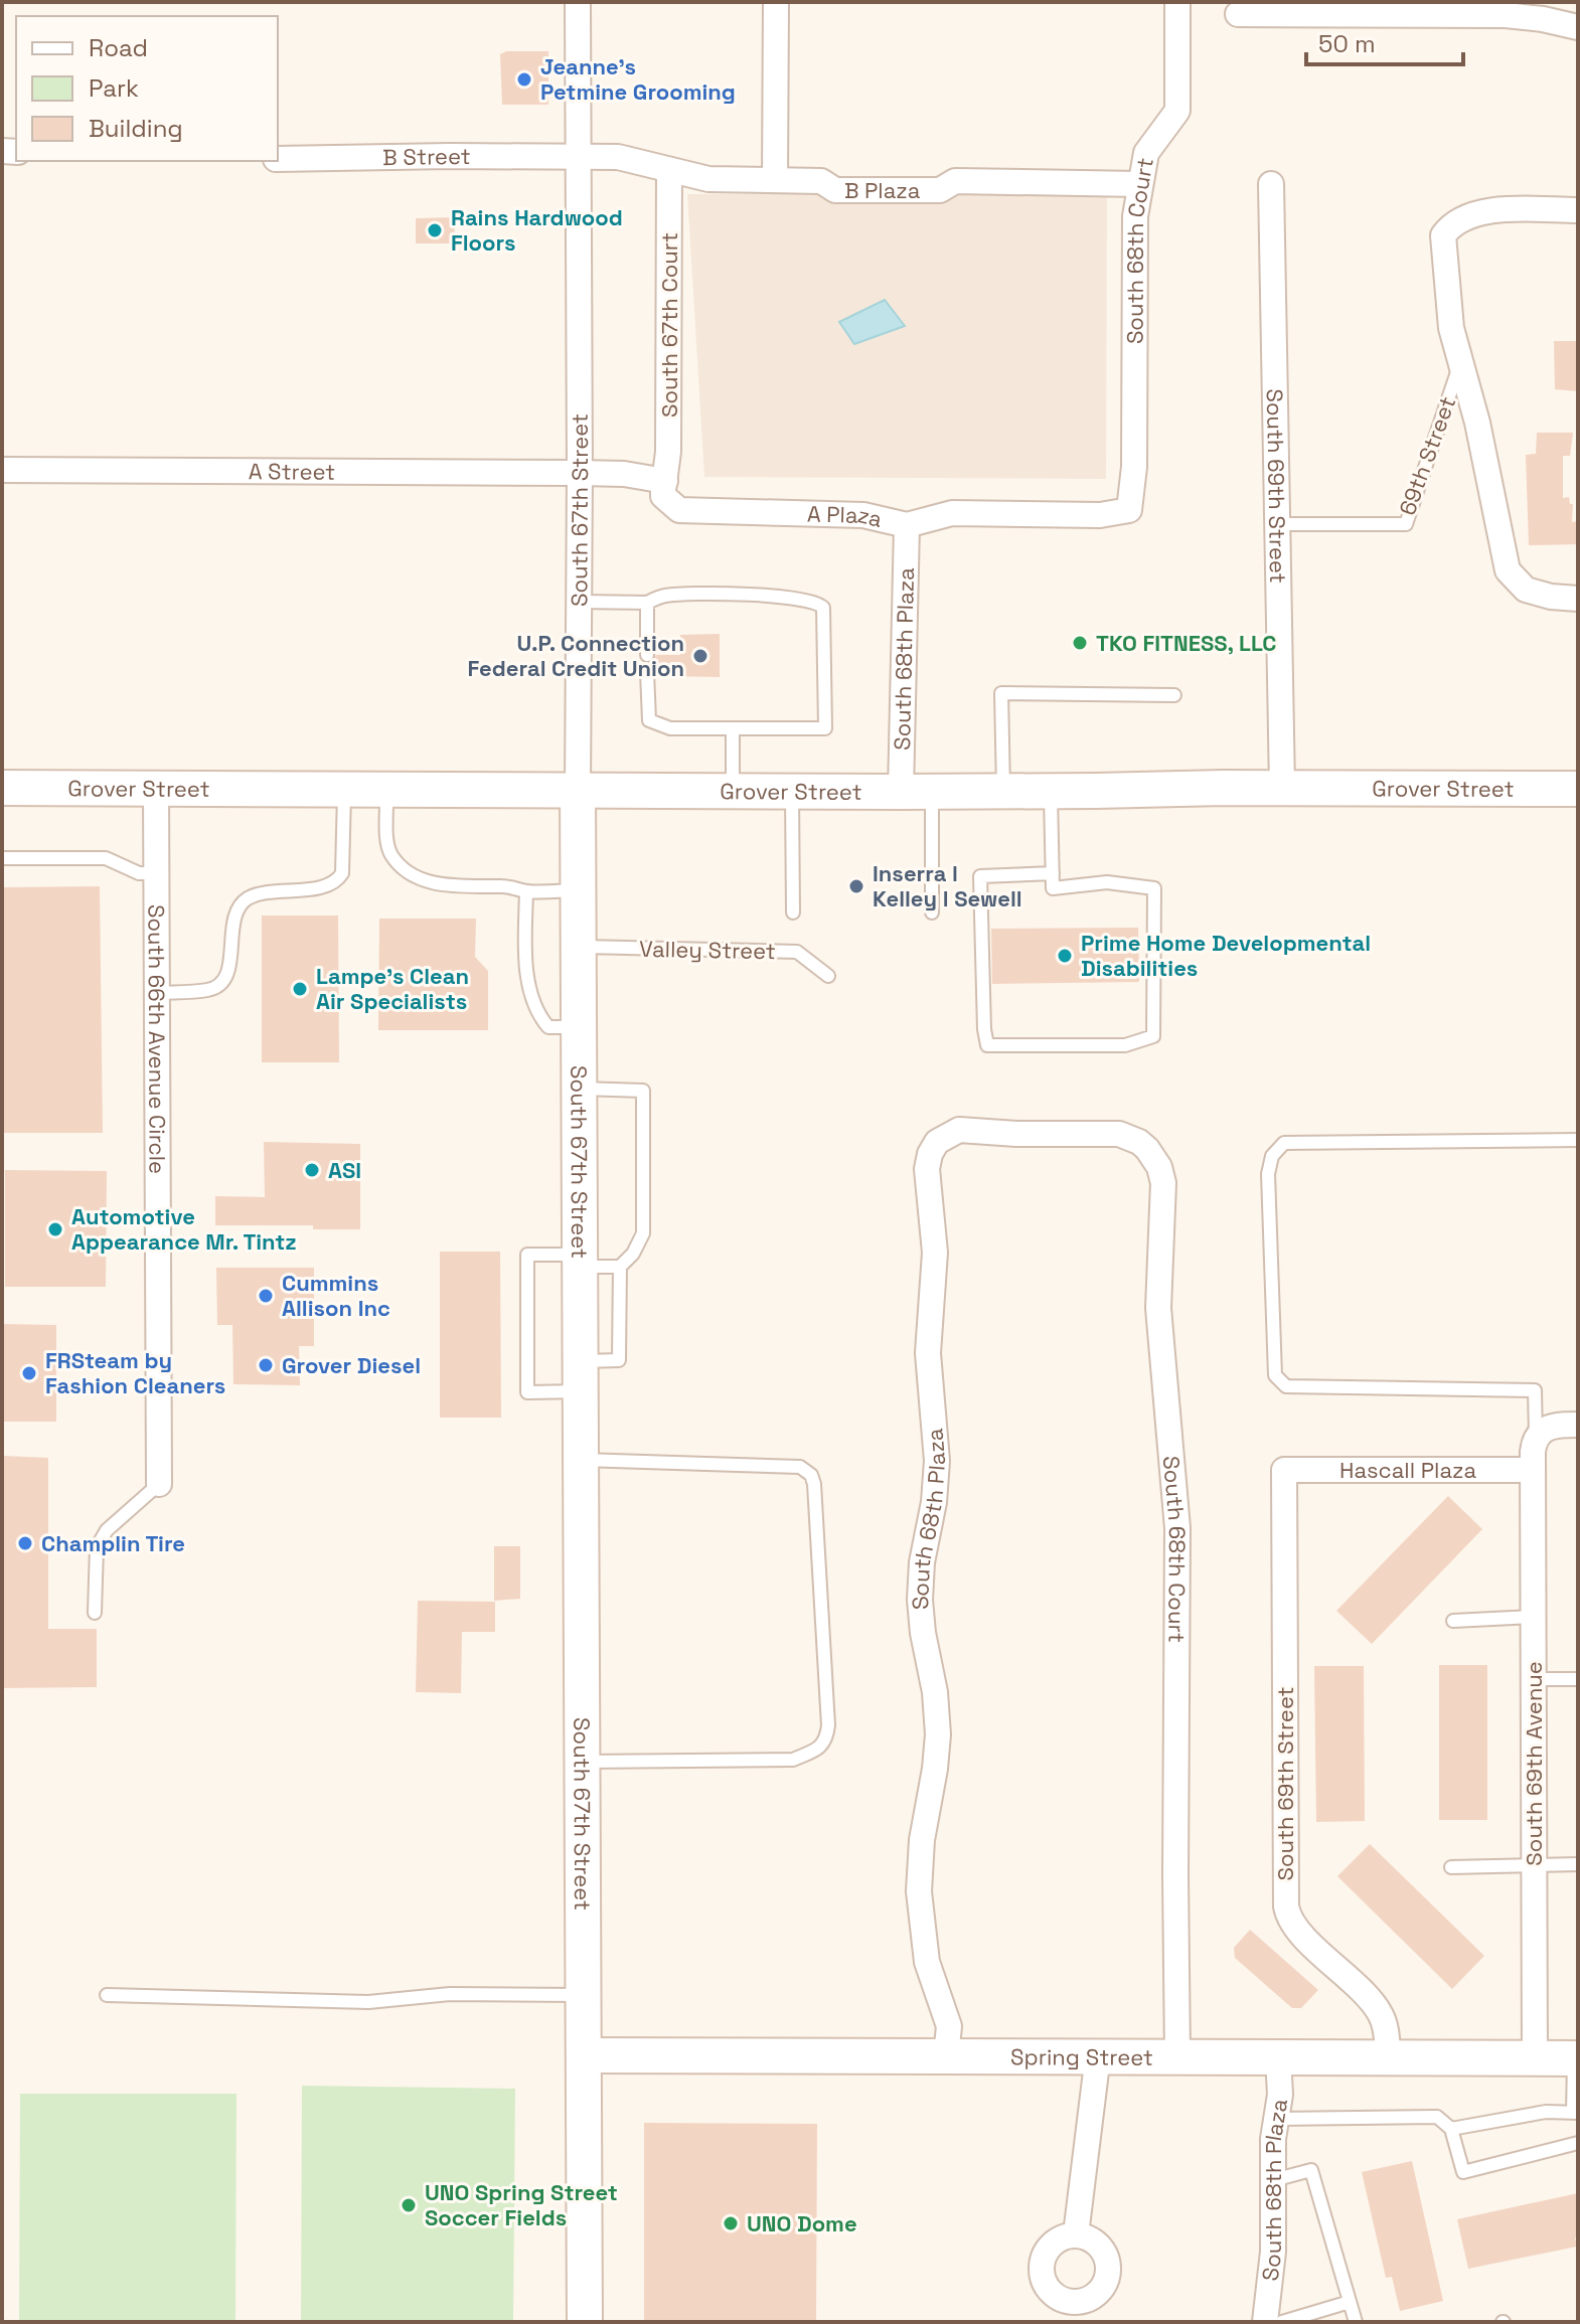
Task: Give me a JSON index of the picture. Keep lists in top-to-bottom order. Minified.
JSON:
{"streets":{"street":["B Street","B Plaza","South 68th Court","South 67th Court","A Street","South 69th Street","South 67th Street","A Plaza","South 68th Plaza","Grover Street","South 66th Avenue Circle","Hascall Plaza","South 69th Avenue","Spring Street"],"lane":["69th Street","Valley Street"]},"crossings":[["B Street","B Plaza"],["B Street","South 67th Street"],["B Plaza","South 68th Court"],["B Plaza","South 67th Court"],["B Plaza","South 67th Street"],["South 68th Court","A Plaza"],["South 68th Court","South 68th Plaza"],["South 68th Court","Spring Street"],["South 67th Court","A Plaza"],["69th Street","South 69th Street"],["A Street","South 67th Street"],["South 69th Street","Grover Street"],["South 69th Street","Hascall Plaza"],["South 69th Street","Spring Street"],["South 67th Street","Grover Street"],["South 67th Street","Valley Street"],["South 67th Street","Spring Street"],["A Plaza","South 68th Plaza"],["South 68th Plaza","Grover Street"],["South 68th Plaza","Spring Street"],["Grover Street","South 66th Avenue Circle"],["Hascall Plaza","South 69th Avenue"],["South 69th Avenue","Spring Street"]],"places":["Jeanne's Petmine Grooming","Rains Hardwood Floors","TKO FITNESS, LLC","U.P. Connection Federal Credit Union","Inserra l Kelley l Sewell","Prime Home Developmental Disabilities","Lampe's Clean Air Specialists","ASI","Automotive Appearance Mr. Tintz","Cummins Allison Inc","Grover Diesel","FRSteam by Fashion Cleaners","Champlin Tire","UNO Spring Street Soccer Fields","UNO Dome"],"legend":["Road","Park","Building"],"scale_bar":"50 m"}
